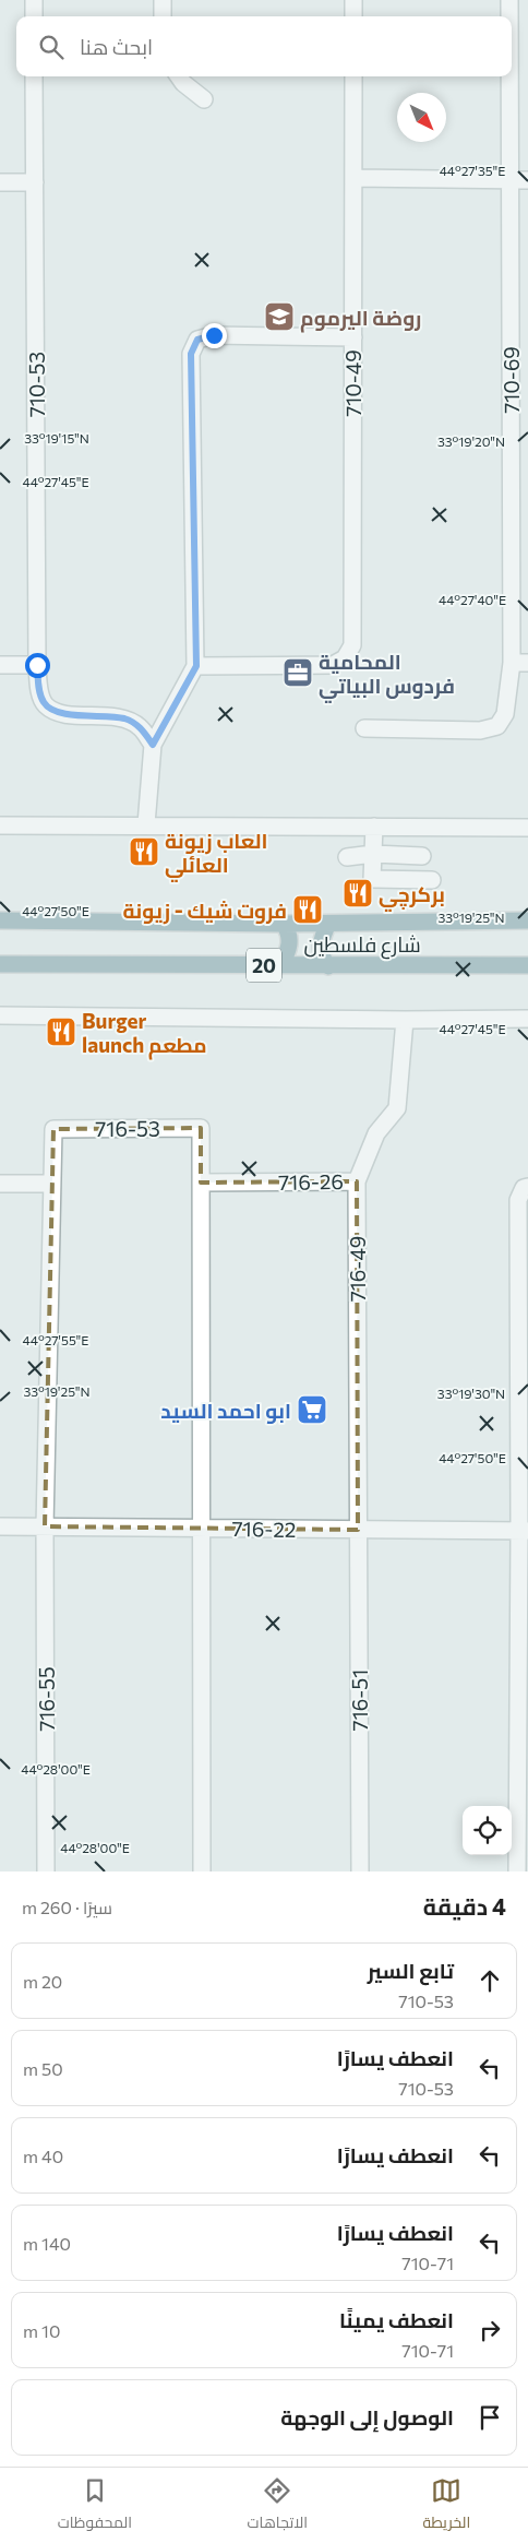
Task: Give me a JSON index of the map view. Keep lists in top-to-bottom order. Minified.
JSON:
{"streets":{"main road":["شارع فلسطين","20"],"street":["710-69","710-49","710-53","716-53","716-26","716-49","716-22","716-55","716-51"]},"crossings":[["716-53","716-26"],["716-53","716-22"],["716-53","716-55"],["716-26","716-49"],["716-49","716-22"],["716-49","716-51"],["716-22","716-55"],["716-22","716-51"]],"places":{"school or university":["روضة اليرموم"],"office":["المحامية فردوس البياتي"],"restaurant":["العاب زيونة العائلي","بركرچي","فروت شيك - زيونة","Burger launch مطعم"],"supermarket":["ابو احمد السيد"]},"north":"bottom right","page":{"search":"ابحث هنا","heading":["4 دقيقة","سيرًا · 260 m"],"list":[["تابع السير","710-53","20 m"],["انعطف يسارًا","710-53","50 m"],["انعطف يسارًا","40 m"],["انعطف يسارًا","710-71","140 m"],["انعطف يمينًا","710-71","10 m"],"الوصول إلى الوجهة"],"nav":["الخريطة","الاتجاهات","المحفوظات"]},"coordinates":["44°27'35\"E","33°19'15\"N","33°19'20\"N","44°27'45\"E","44°27'40\"E","44°27'50\"E","33°19'25\"N","44°27'55\"E","33°19'30\"N","44°28'00\"E"]}
